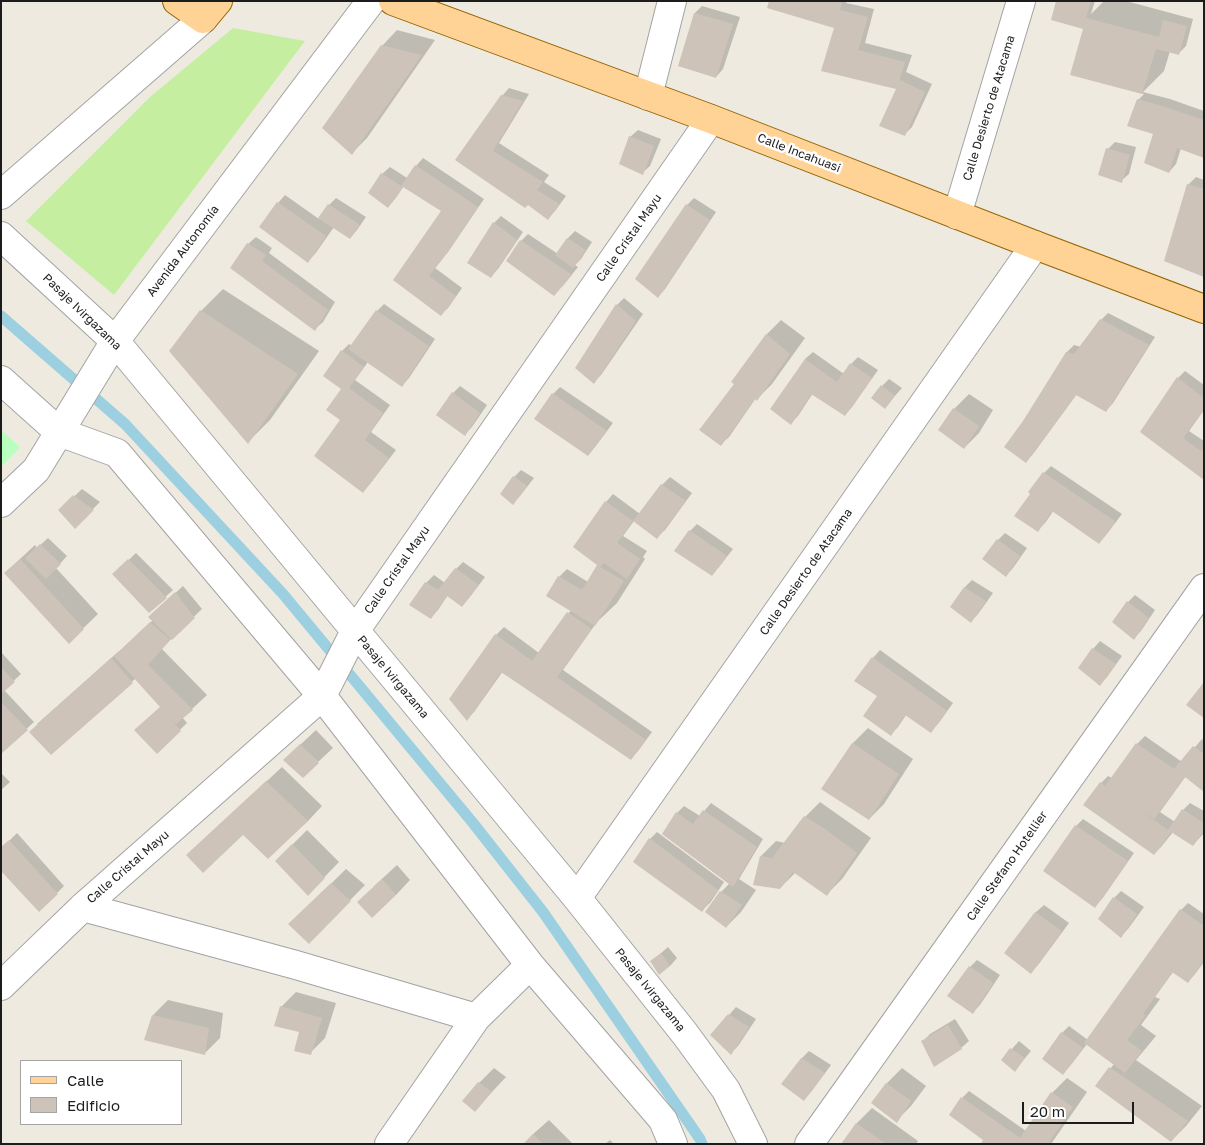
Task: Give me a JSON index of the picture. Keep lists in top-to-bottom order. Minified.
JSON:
{"streets":{"main road":["Calle Incahuasi"],"street":["Calle Desierto de Atacama","Calle Cristal Mayu","Avenida Autonomía","Pasaje Ivirgazama","Calle Stefano Hotellier"]},"crossings":[["Calle Desierto de Atacama","Calle Incahuasi"],["Calle Desierto de Atacama","Pasaje Ivirgazama"],["Calle Incahuasi","Calle Cristal Mayu"],["Calle Cristal Mayu","Pasaje Ivirgazama"],["Avenida Autonomía","Pasaje Ivirgazama"]],"legend":["Calle","Edificio"],"scale_bar":"20 m"}
